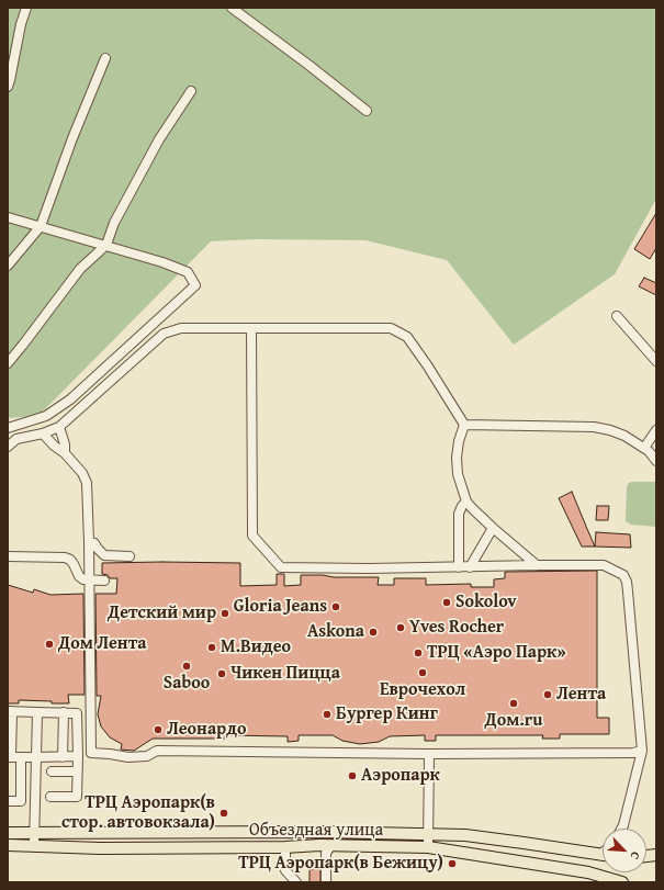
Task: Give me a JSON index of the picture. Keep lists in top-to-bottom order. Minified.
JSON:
{"streets":{"main road":["Объездная улица"]},"places":["Sokolov","Gloria Jeans","Детский мир","Yves Rocher","Askona","Дом Лента","М.Видео","ТРЦ «Аэро Парк»","Saboo","Еврочехол","Чикен Пицца","Лента","Дом.ru","Бургер Кинг","Леонардо","Аэропарк","ТРЦ Аэропарк(в стор. автовокзала)","ТРЦ Аэропарк(в Бежицу)"],"north":"bottom right"}
